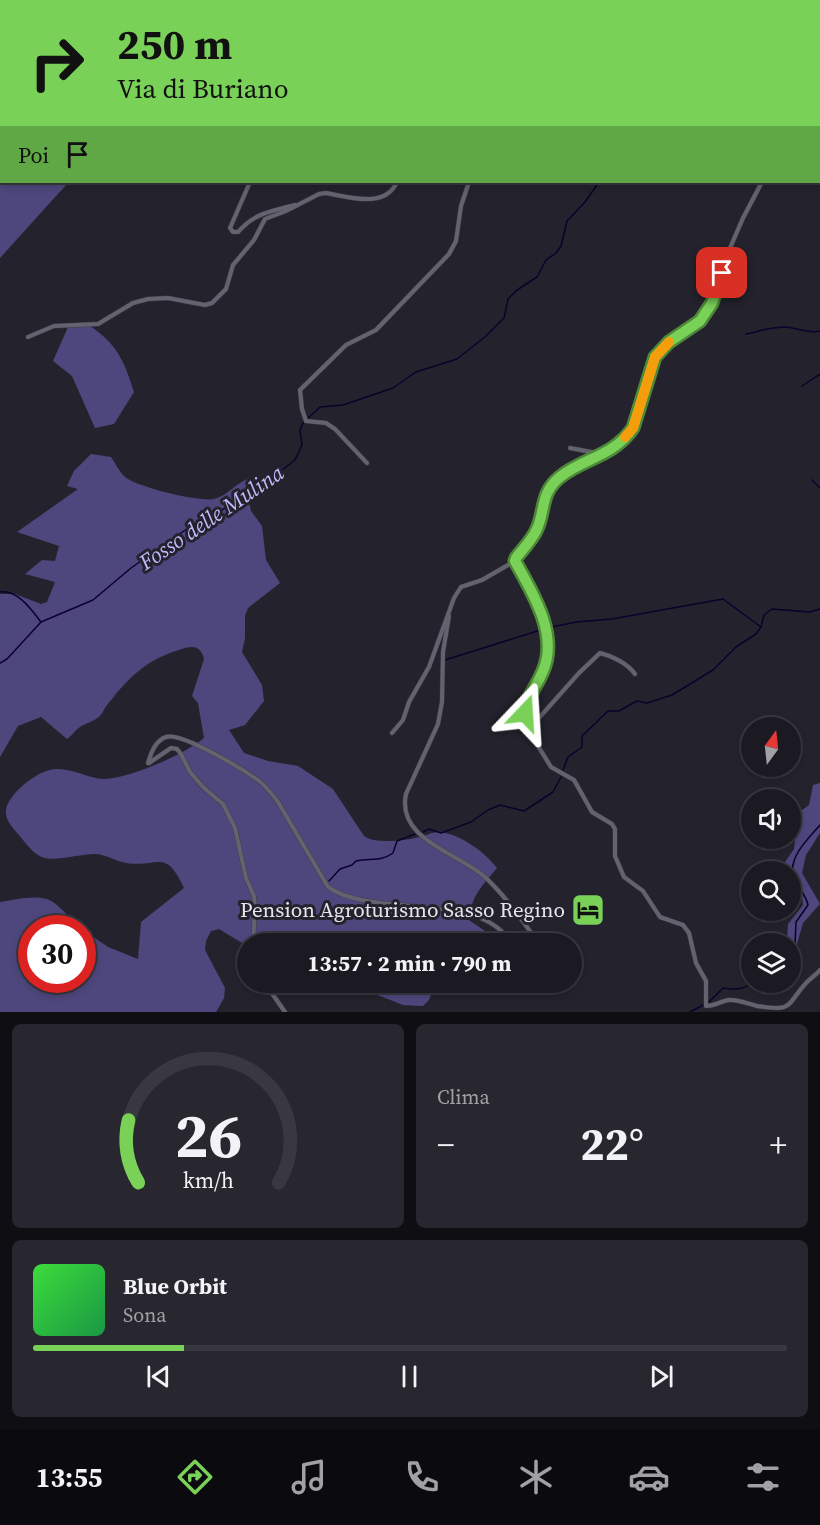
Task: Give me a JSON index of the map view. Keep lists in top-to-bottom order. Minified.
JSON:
{"water":["Fosso delle Mulina"],"places":{"hotel":["Pension Agroturismo Sasso Regino"]},"north":"top","page":{"turn":["250 m","Via di Buriano"],"then":"Poi","limit":"30","trip":"13:57 · 2 min · 790 m","tile":"Clima","heat":["−","22°","+"],"song":["Blue Orbit","Sona"],"tabs":"13:55","gauge":["26","km/h"]}}
